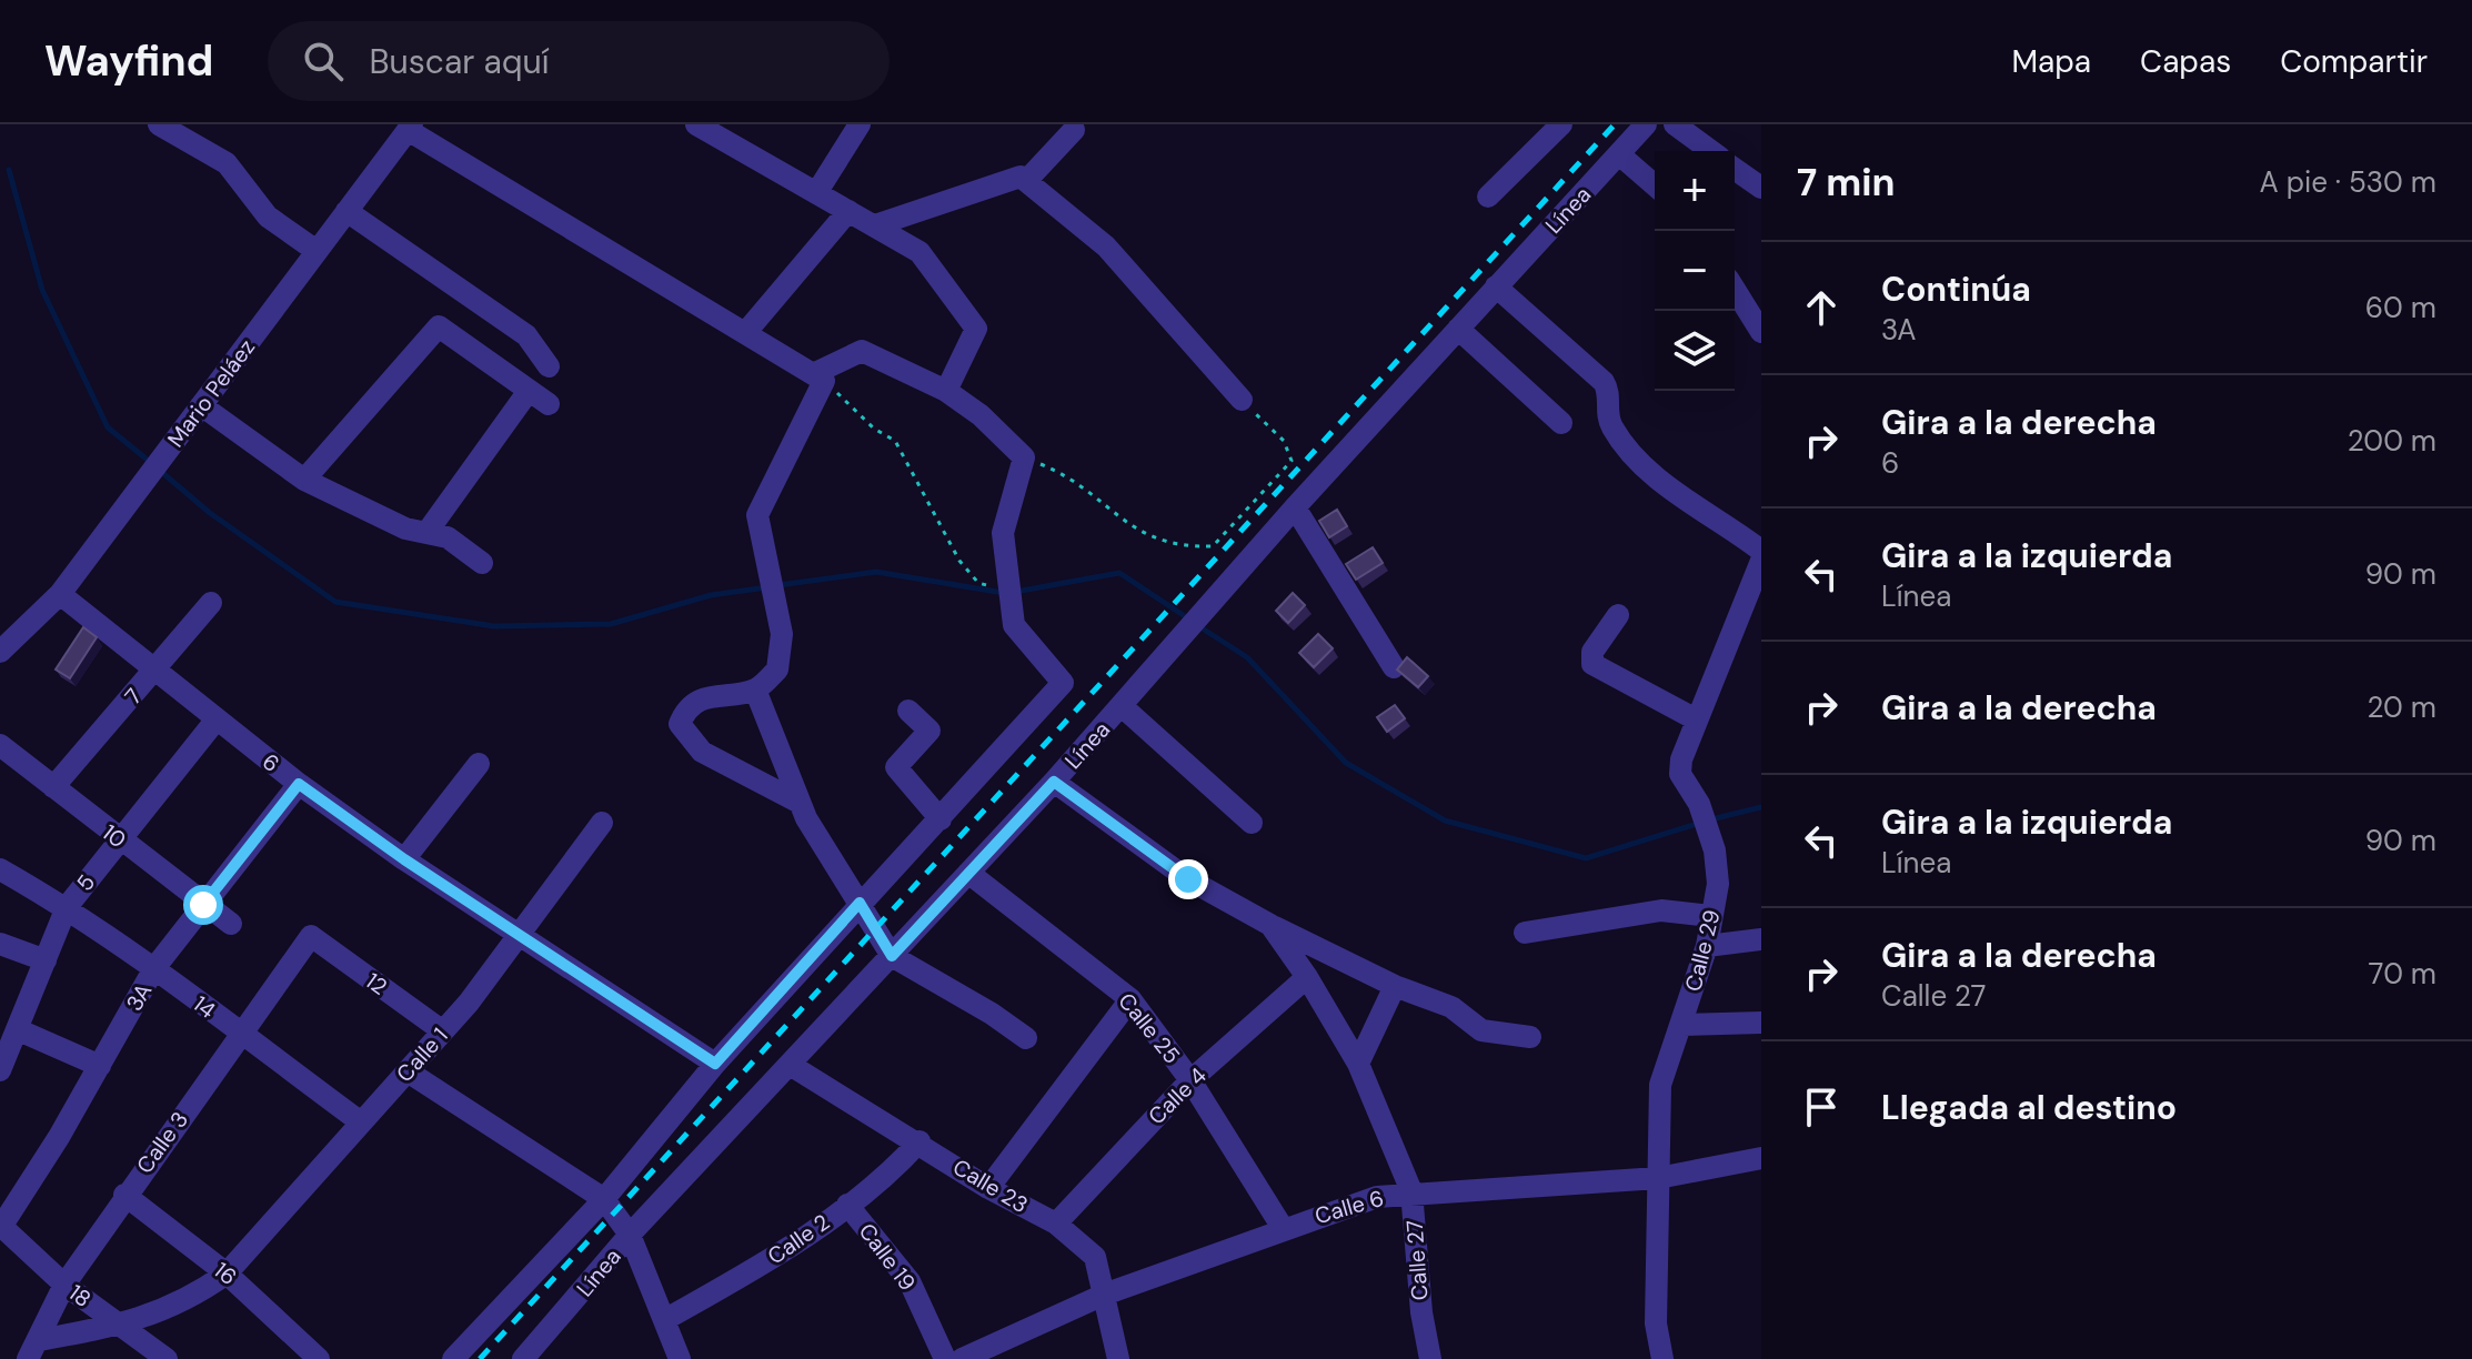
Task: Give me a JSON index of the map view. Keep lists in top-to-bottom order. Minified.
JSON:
{"streets":{"street":["Línea","Mario Peláez","7","6","10","5","Calle 29","12","3A","14","Calle 25","Calle 1","Calle 4","Calle 3","Calle 23","Calle 6","Calle 2","Calle 19","Calle 27","16","18"]},"crossings":[["Línea","6"],["Línea","Calle 25"],["Línea","Calle 23"],["Línea","Calle 27"],["Mario Peláez","6"],["7","6"],["7","10"],["6","5"],["6","3A"],["6","Calle 1"],["10","5"],["10","3A"],["5","14"],["Calle 29","Calle 6"],["12","Calle 1"],["12","Calle 3"],["3A","14"],["3A","18"],["14","Calle 1"],["14","Calle 3"],["Calle 25","Calle 4"],["Calle 25","Calle 6"],["Calle 1","Calle 3"],["Calle 1","16"],["Calle 1","18"],["Calle 4","Calle 23"],["Calle 4","Calle 27"],["Calle 3","16"],["Calle 3","18"],["Calle 23","Calle 6"],["Calle 23","Calle 2"],["Calle 6","Calle 27"],["Calle 2","Calle 19"]],"page":{"header":"Wayfind","search":"Buscar aquí","nav":["Mapa","Capas","Compartir"],"heading":["7 min","A pie · 530 m"],"map_buttons":["+","−"],"list":[["Continúa","3A","60 m"],["Gira a la derecha","6","200 m"],["Gira a la izquierda","Línea","90 m"],["Gira a la derecha","20 m"],["Gira a la izquierda","Línea","90 m"],["Gira a la derecha","Calle 27","70 m"],"Llegada al destino"]}}
